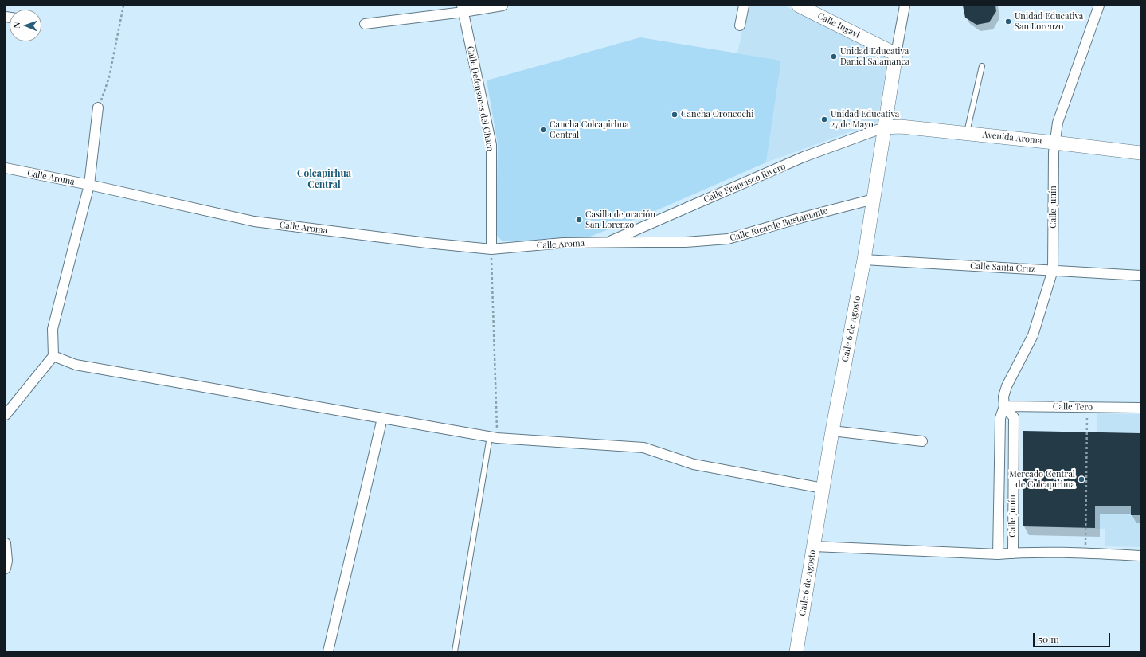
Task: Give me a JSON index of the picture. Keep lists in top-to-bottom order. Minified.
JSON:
{"streets":{"main road":["Calle Ingavi","Avenida Aroma","Calle 6 de Agosto"],"street":["Calle Defensores del Chaco","Calle Aroma","Calle Francisco Rivero","Calle Junín","Calle Ricardo Bustamante","Calle Santa Cruz","Calle Tero"]},"crossings":[["Calle Ingavi","Calle 6 de Agosto"],["Calle Defensores del Chaco","Calle Aroma"],["Avenida Aroma","Calle Francisco Rivero"],["Avenida Aroma","Calle Junín"],["Avenida Aroma","Calle 6 de Agosto"],["Calle Aroma","Calle Francisco Rivero"],["Calle Aroma","Calle Ricardo Bustamante"],["Calle Francisco Rivero","Calle Ricardo Bustamante"],["Calle Francisco Rivero","Calle 6 de Agosto"],["Calle Junín","Calle Santa Cruz"],["Calle Junín","Calle Tero"],["Calle Ricardo Bustamante","Calle 6 de Agosto"],["Calle Santa Cruz","Calle 6 de Agosto"]],"districts":["Colcapirhua Central"],"places":["Unidad Educativa San Lorenzo","Unidad Educativa Daniel Salamanca","Cancha Oroncochi","Unidad Educativa 27 de Mayo","Cancha Colcapirhua Central","Casilla de oración San Lorenzo","Mercado Central de Colcapirhua"],"scale_bar":"50 m","north":"left"}
